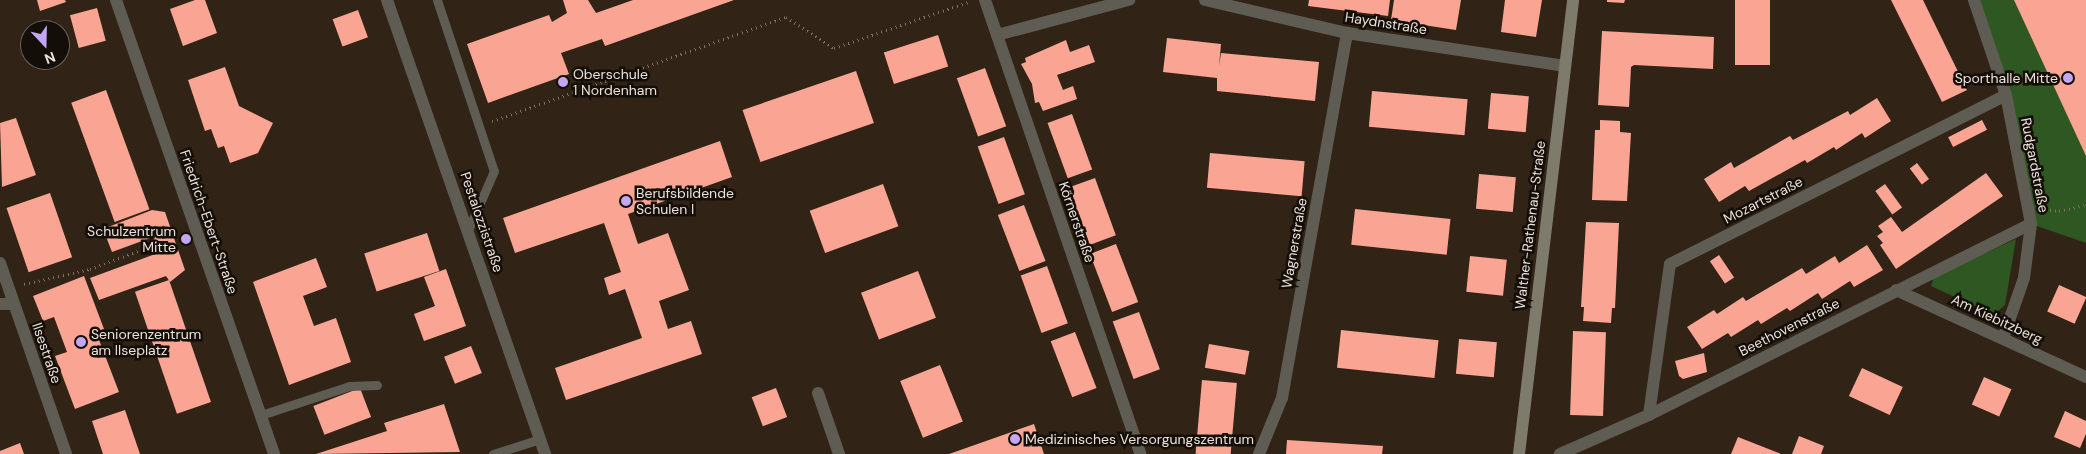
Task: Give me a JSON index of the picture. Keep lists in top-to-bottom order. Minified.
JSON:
{"streets":{"street":["Haydnstraße","Rudgardstraße","Mozartstraße","Friedrich-Ebert-Straße","Pestalozzistraße","Körnerstraße","Walther-Rathenau-Straße","Wagnerstraße","Am Kiebitzberg","Beethovenstraße","Ilsestraße"]},"crossings":[["Haydnstraße","Walther-Rathenau-Straße"],["Haydnstraße","Wagnerstraße"],["Rudgardstraße","Mozartstraße"],["Rudgardstraße","Am Kiebitzberg"],["Rudgardstraße","Beethovenstraße"],["Mozartstraße","Beethovenstraße"],["Am Kiebitzberg","Beethovenstraße"]],"places":["Sporthalle Mitte","Oberschule 1 Nordenham","Berufsbildende Schulen I","Schulzentrum Mitte","Seniorenzentrum am Ilseplatz","Medizinisches Versorgungszentrum"],"north":"bottom"}
